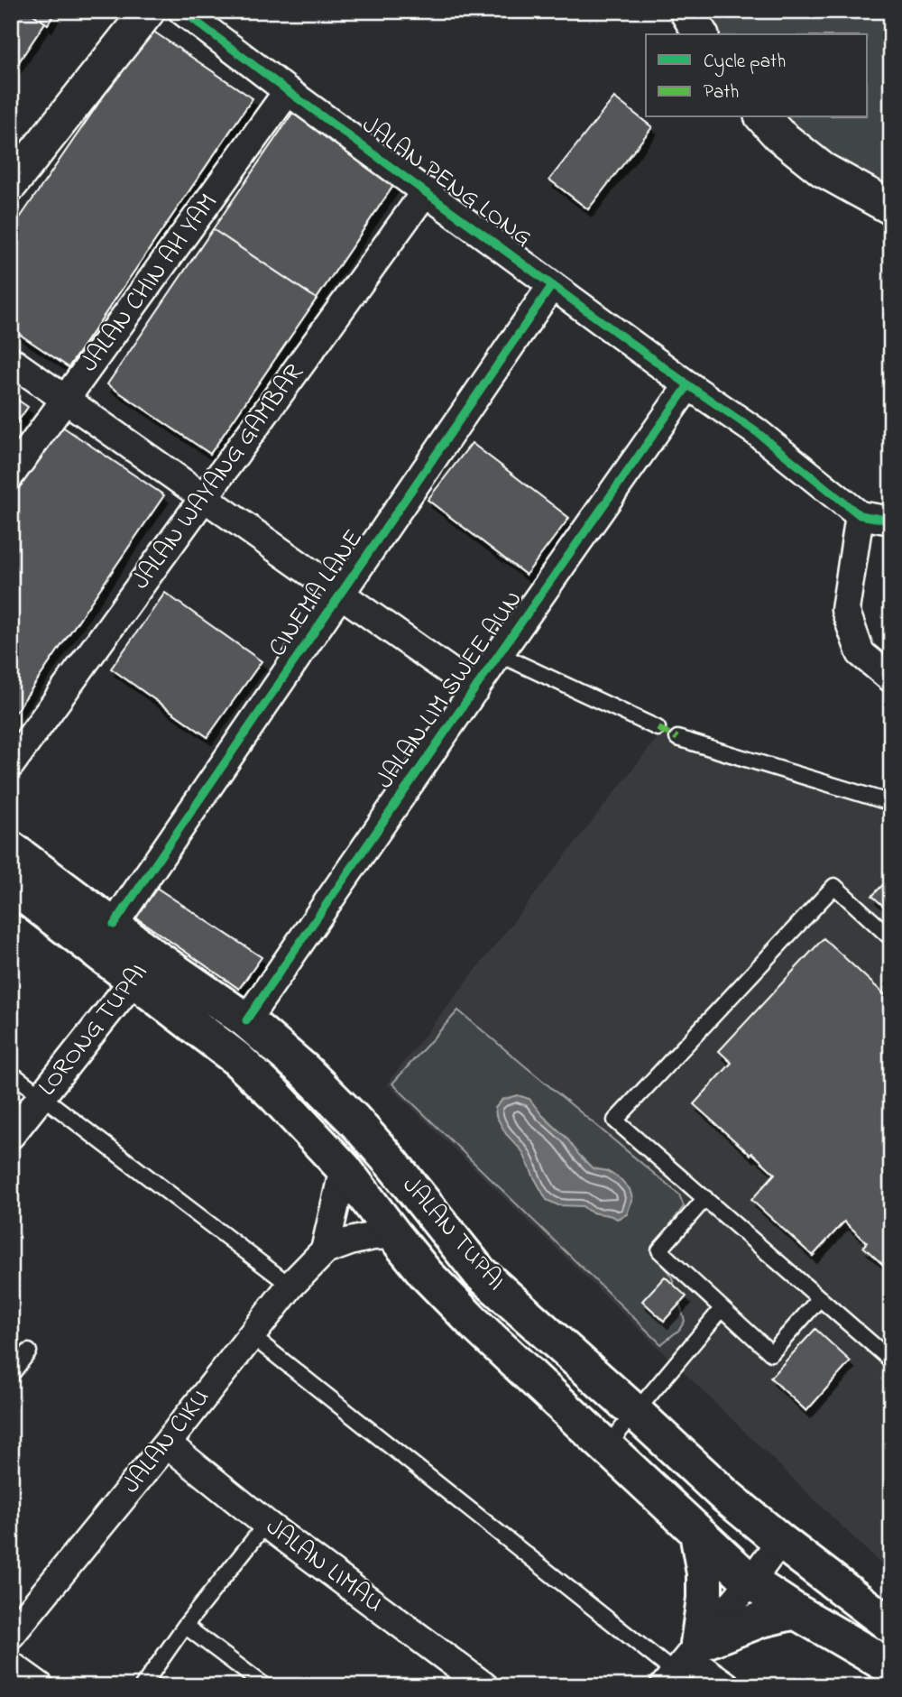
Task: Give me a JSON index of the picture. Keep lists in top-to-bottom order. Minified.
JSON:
{"streets":{"main road":["JALAN TUPAI"],"street":["JALAN PENG LONG","JALAN CHIN AH YAM","JALAN WAYANG GAMBAR","CINEMA LANE","JALAN LIM SWEE AUN","LORONG TUPAI","JALAN CIKU","JALAN LIMAU"]},"crossings":[["JALAN PENG LONG","JALAN CHIN AH YAM"],["JALAN PENG LONG","JALAN WAYANG GAMBAR"],["JALAN PENG LONG","CINEMA LANE"],["JALAN PENG LONG","JALAN LIM SWEE AUN"],["CINEMA LANE","JALAN TUPAI"],["JALAN LIM SWEE AUN","JALAN TUPAI"],["LORONG TUPAI","JALAN TUPAI"],["JALAN CIKU","JALAN LIMAU"]],"legend":["Cycle path","Path"]}
